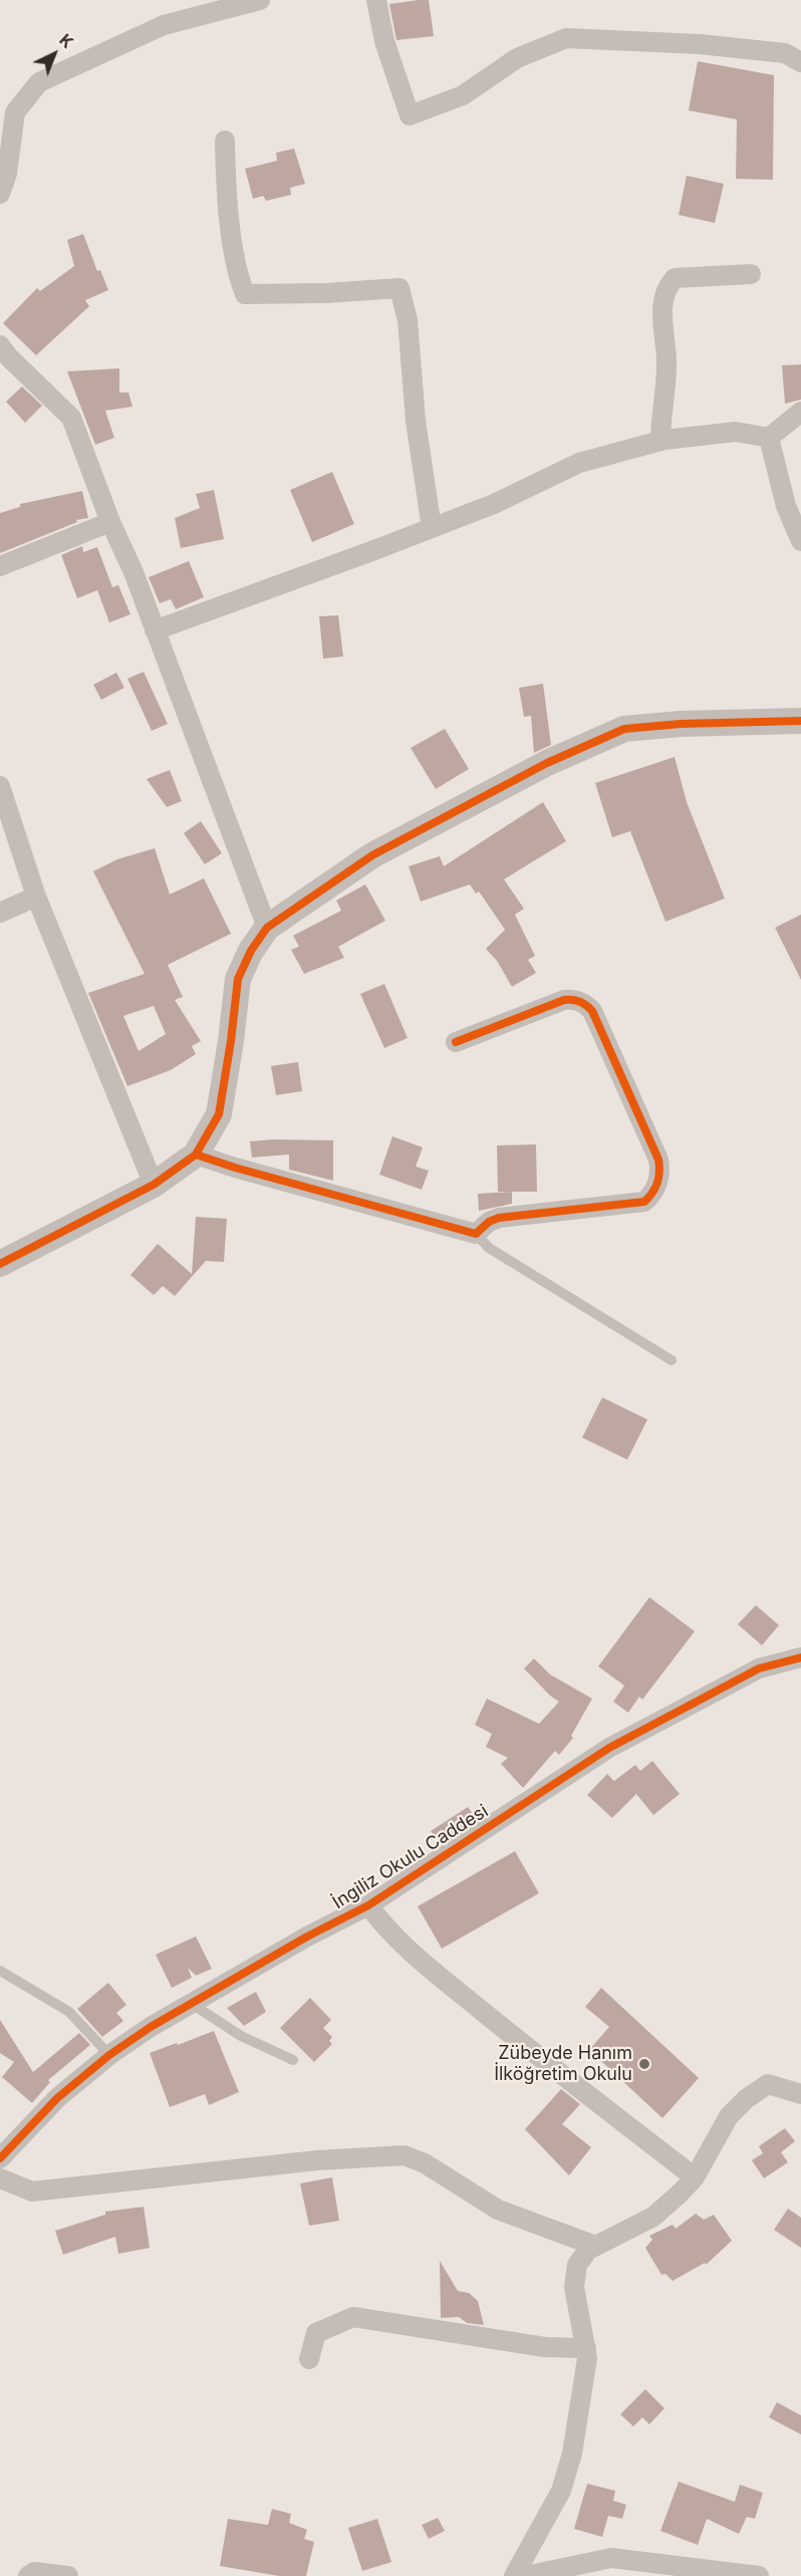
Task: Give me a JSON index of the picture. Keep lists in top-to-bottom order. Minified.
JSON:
{"streets":{"street":["İngiliz Okulu Caddesi"]},"places":["Zübeyde Hanım İlköğretim Okulu"],"north":"top right"}
